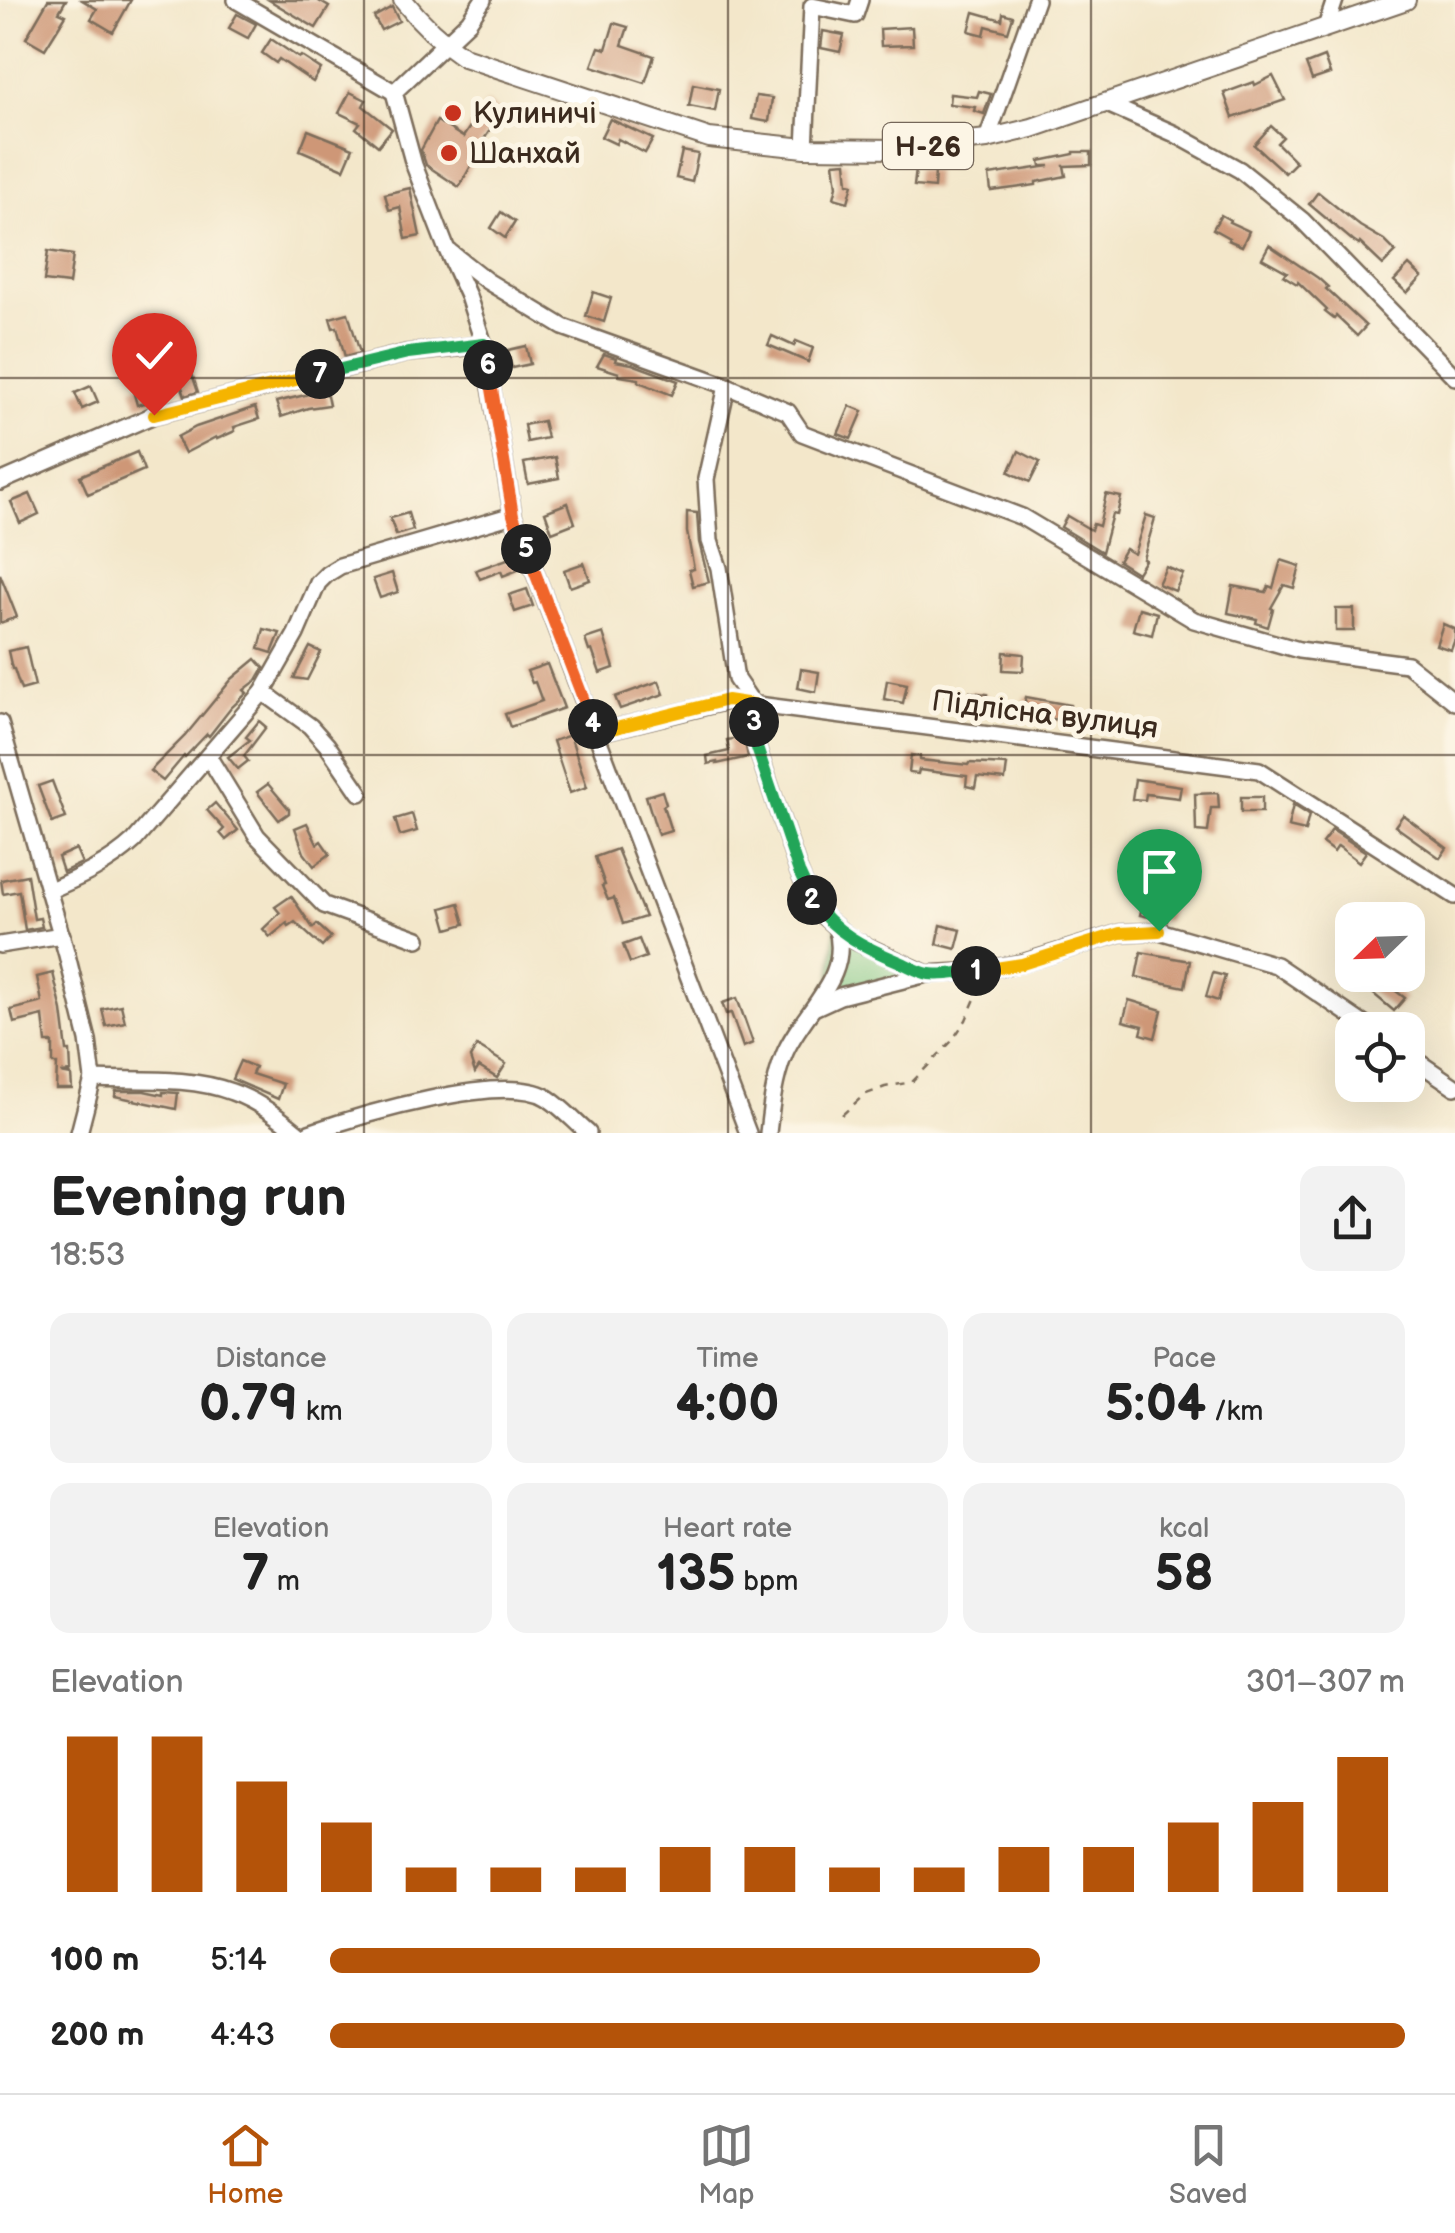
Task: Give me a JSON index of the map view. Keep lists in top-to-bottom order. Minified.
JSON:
{"streets":{"main road":["Н-26"],"street":["Підлісна вулиця"]},"places":["Кулиничі","Шанхай"],"north":"bottom left","page":{"pins":["6","7","5","3","4","2","1"],"heading":["Evening run","18:53"],"stats":[["Distance","0.79 km"],["Time","4:00"],["Pace","5:04 /km"],["Elevation","7 m"],["Heart rate","135 bpm"],["kcal","58"]],"chart":["Elevation","301–307 m"],"list":[{"name":"100 m","note":"5:14"},{"name":"200 m","note":"4:43"}],"tabs":["Home","Map","Saved"]}}
